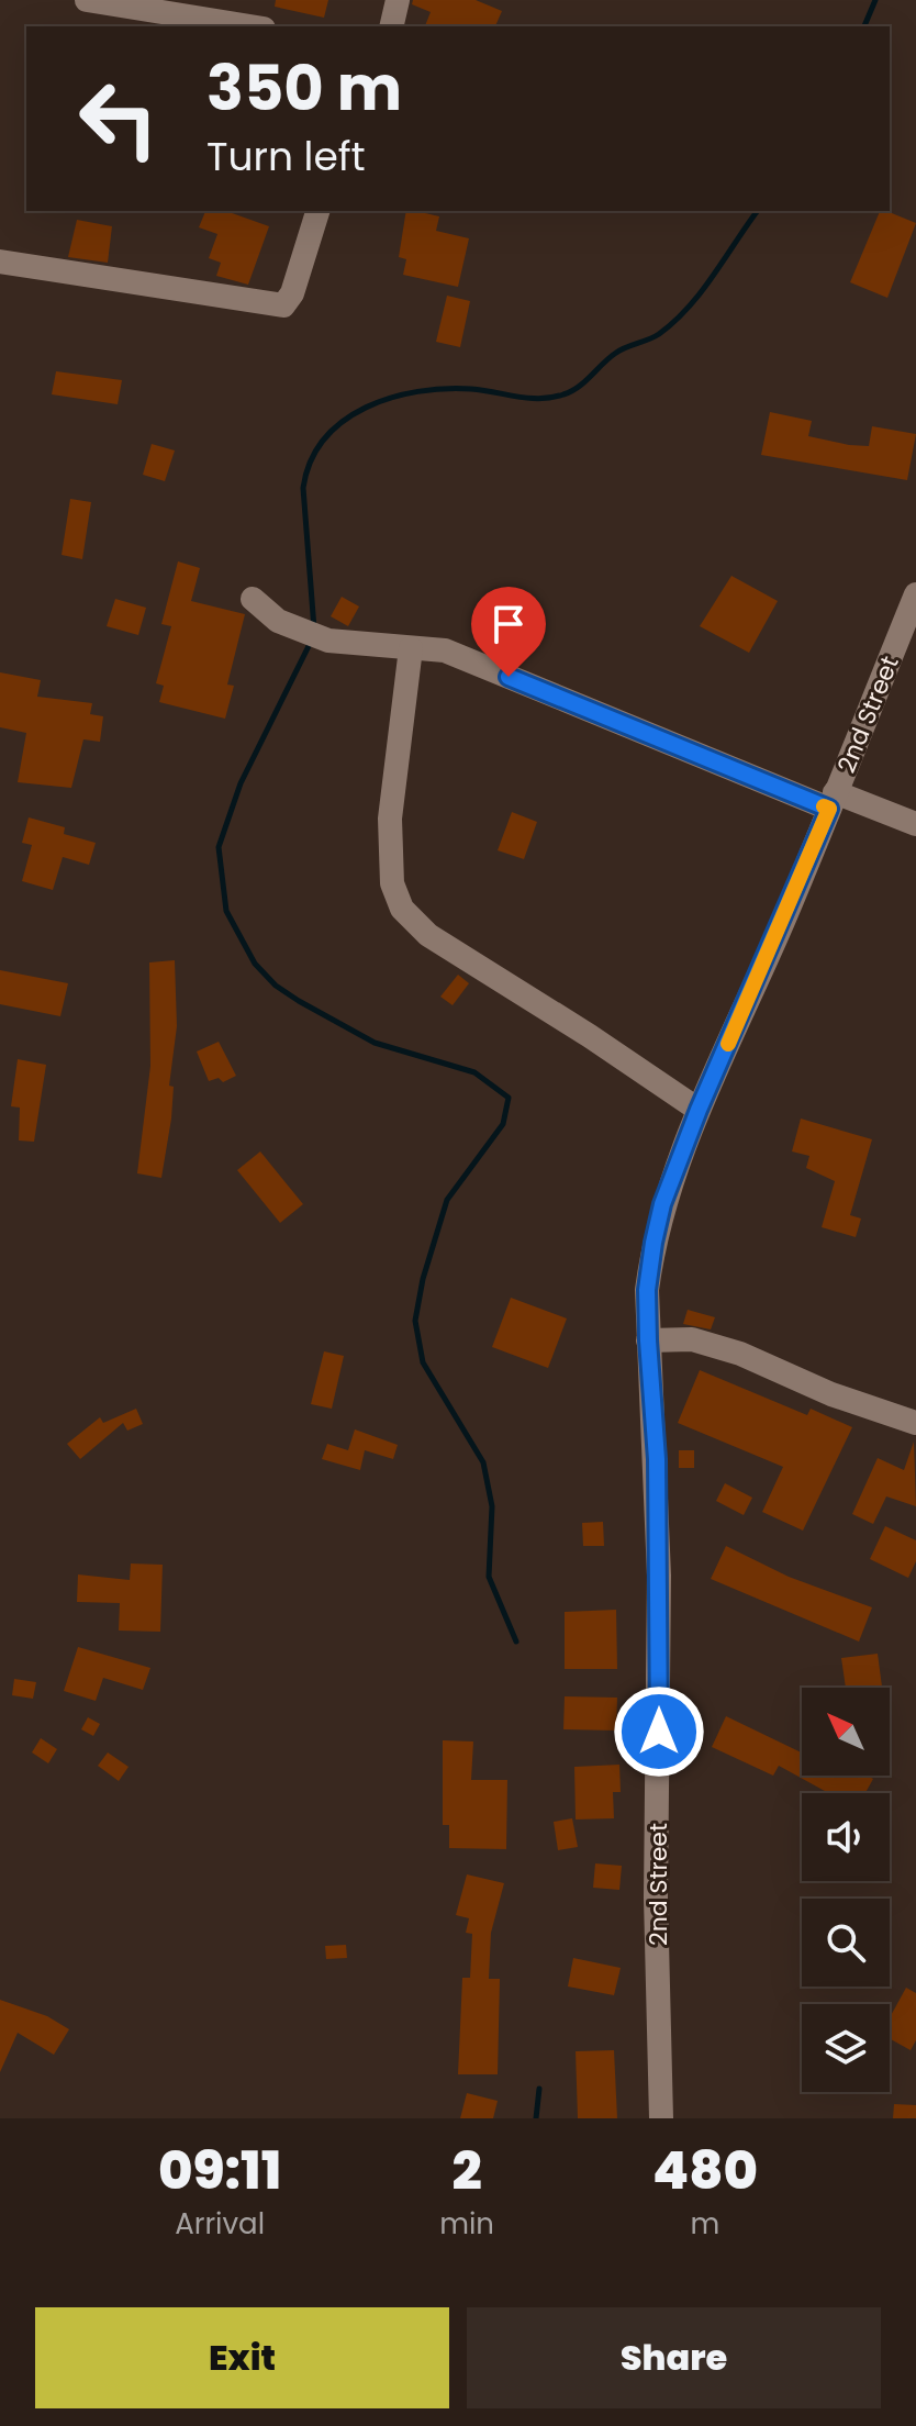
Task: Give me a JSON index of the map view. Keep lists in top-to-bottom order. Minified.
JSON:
{"streets":{"street":["2nd Street"]},"north":"top left","page":{"turn":["350 m","Turn left"],"eta":["09:11","Arrival","2","min","480","m"],"buttons":["Exit","Share"]}}
